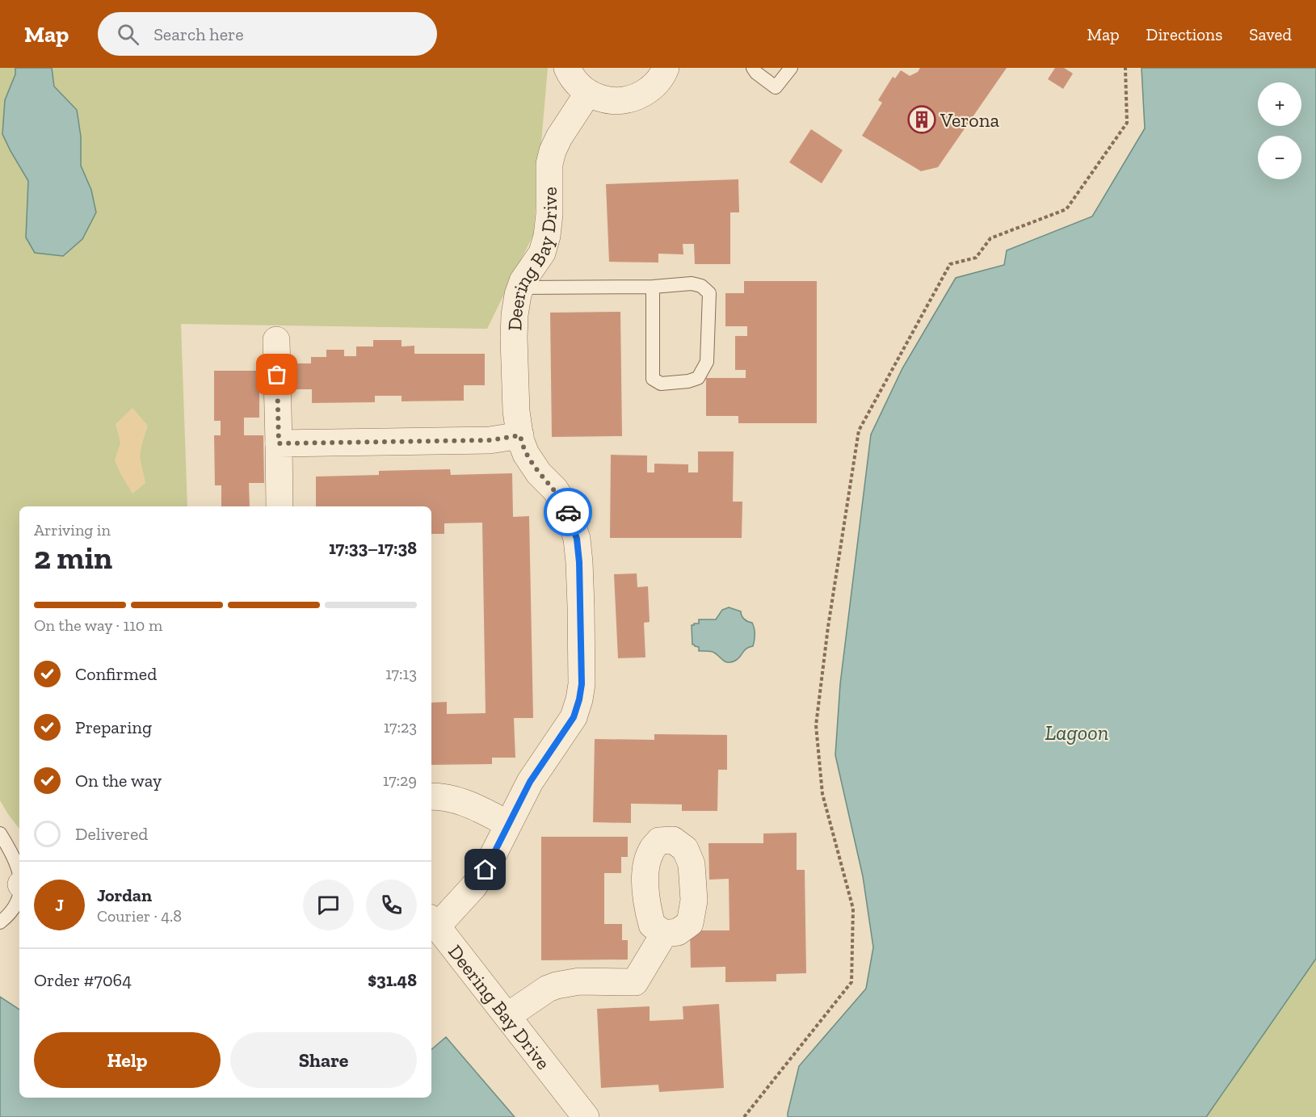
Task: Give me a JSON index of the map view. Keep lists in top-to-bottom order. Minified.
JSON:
{"streets":{"street":["Deering Bay Drive"]},"water":["Lagoon"],"places":{"building":["Verona"]},"page":{"header":"Map","search":"Search here","nav":["Map","Directions","Saved"],"map_buttons":["+","−"],"heading":["2 min","Arriving in","17:33–17:38"],"panel":["Jordan","Courier · 4.8","Order #7064","$31.48"],"bar":"On the way · 110 m","list":[["Confirmed","17:13"],["Preparing","17:23"],["On the way","17:29"],"Delivered"],"round":"J","buttons":["Help","Share"]}}
